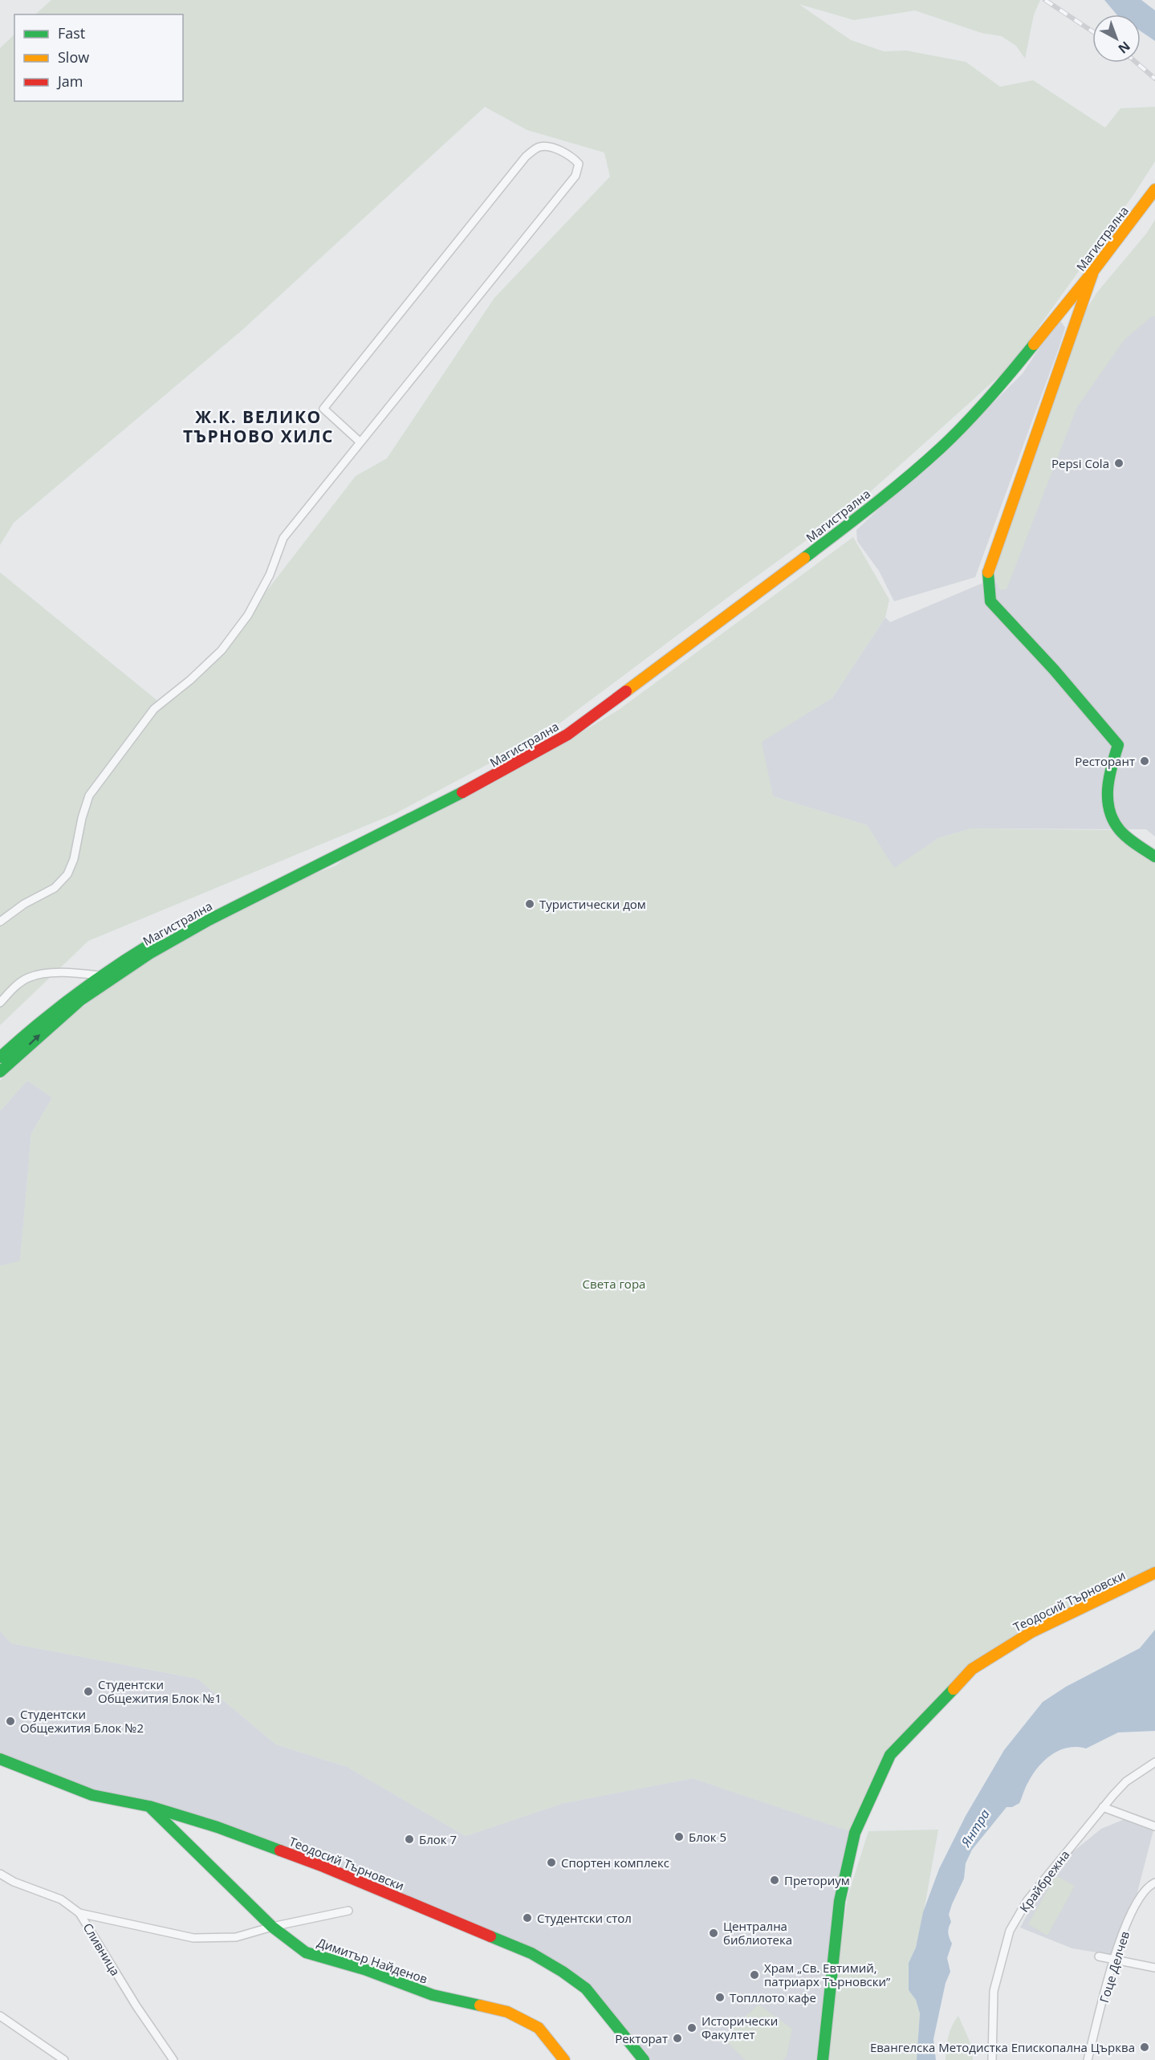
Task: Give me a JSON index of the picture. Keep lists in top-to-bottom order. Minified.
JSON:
{"streets":{"main road":["Магистрална","Теодосий Търновски","Димитър Найденов"],"street":["Крайбрежна","Сливница","Гоце Делчев"]},"crossings":[["Теодосий Търновски","Димитър Найденов"]],"districts":["Ж.К. ВЕЛИКО ТЪРНОВО ХИЛС"],"water":["Янтра"],"parks":["Света гора"],"places":["Pepsi Cola","Ресторант","Туристически дом","Студентски Общежития Блок №1","Студентски Общежития Блок №2","Блок 5","Блок 7","Спортен комплекс","Преториум","Студентски стол","Централна библиотека","Храм „Св. Евтимий, патриарх Търновски”","Топллото кафе","Исторически Факултет","Ректорат","Евангелска Методистка Епископална Църква"],"legend":["Fast","Slow","Jam"],"north":"bottom right"}
